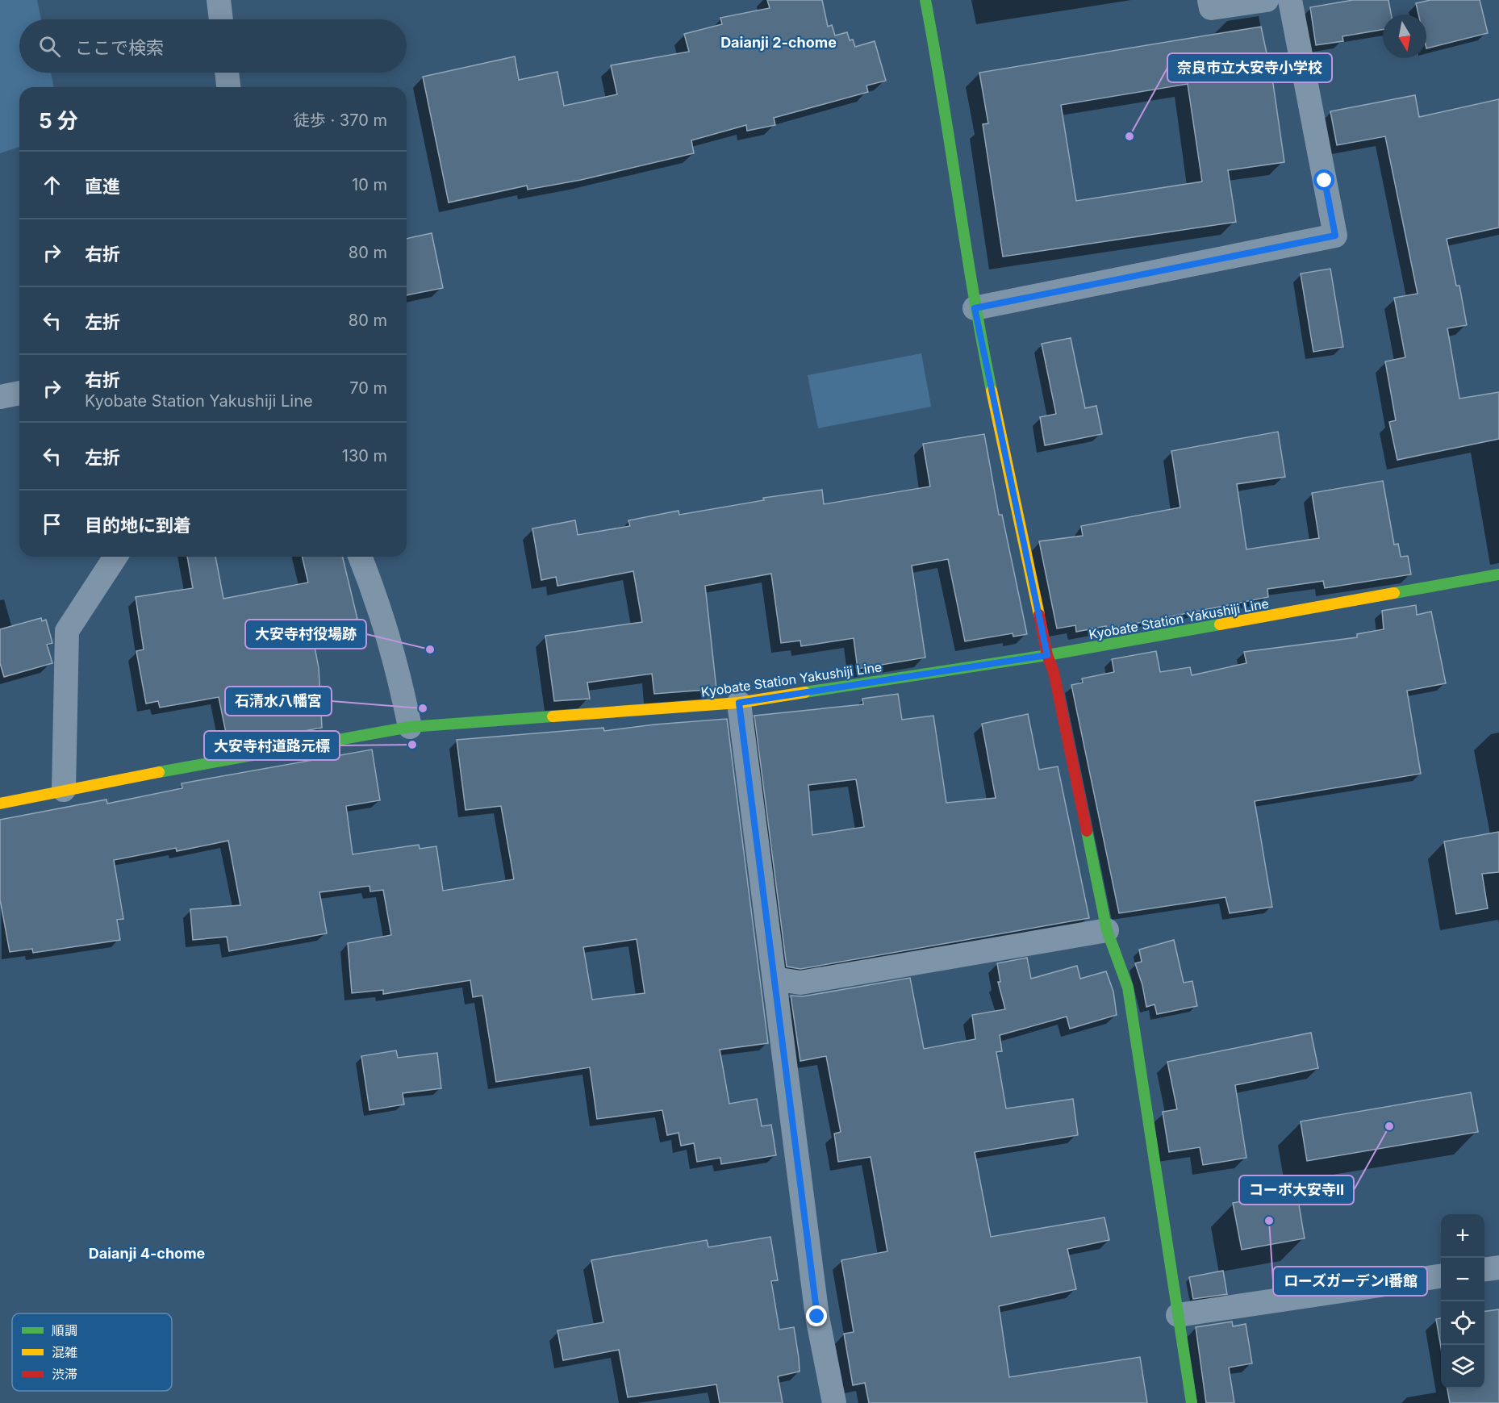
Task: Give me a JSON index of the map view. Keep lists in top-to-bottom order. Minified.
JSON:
{"streets":{"main road":["Kyobate Station Yakushiji Line"]},"districts":["Daianji 2-chome","Daianji 4-chome"],"places":["奈良市立大安寺小学校","大安寺村役場跡","石清水八幡宮","大安寺村道路元標","コーポ大安寺Ⅱ","ローズガーデンⅠ番館"],"legend":["順調","混雑","渋滞"],"north":"bottom","page":{"search":"ここで検索","heading":["5 分","徒歩 · 370 m"],"list":[["直進","10 m"],["右折","80 m"],["左折","80 m"],["右折","Kyobate Station Yakushiji Line","70 m"],["左折","130 m"],"目的地に到着"],"map_buttons":["+","−"]}}
